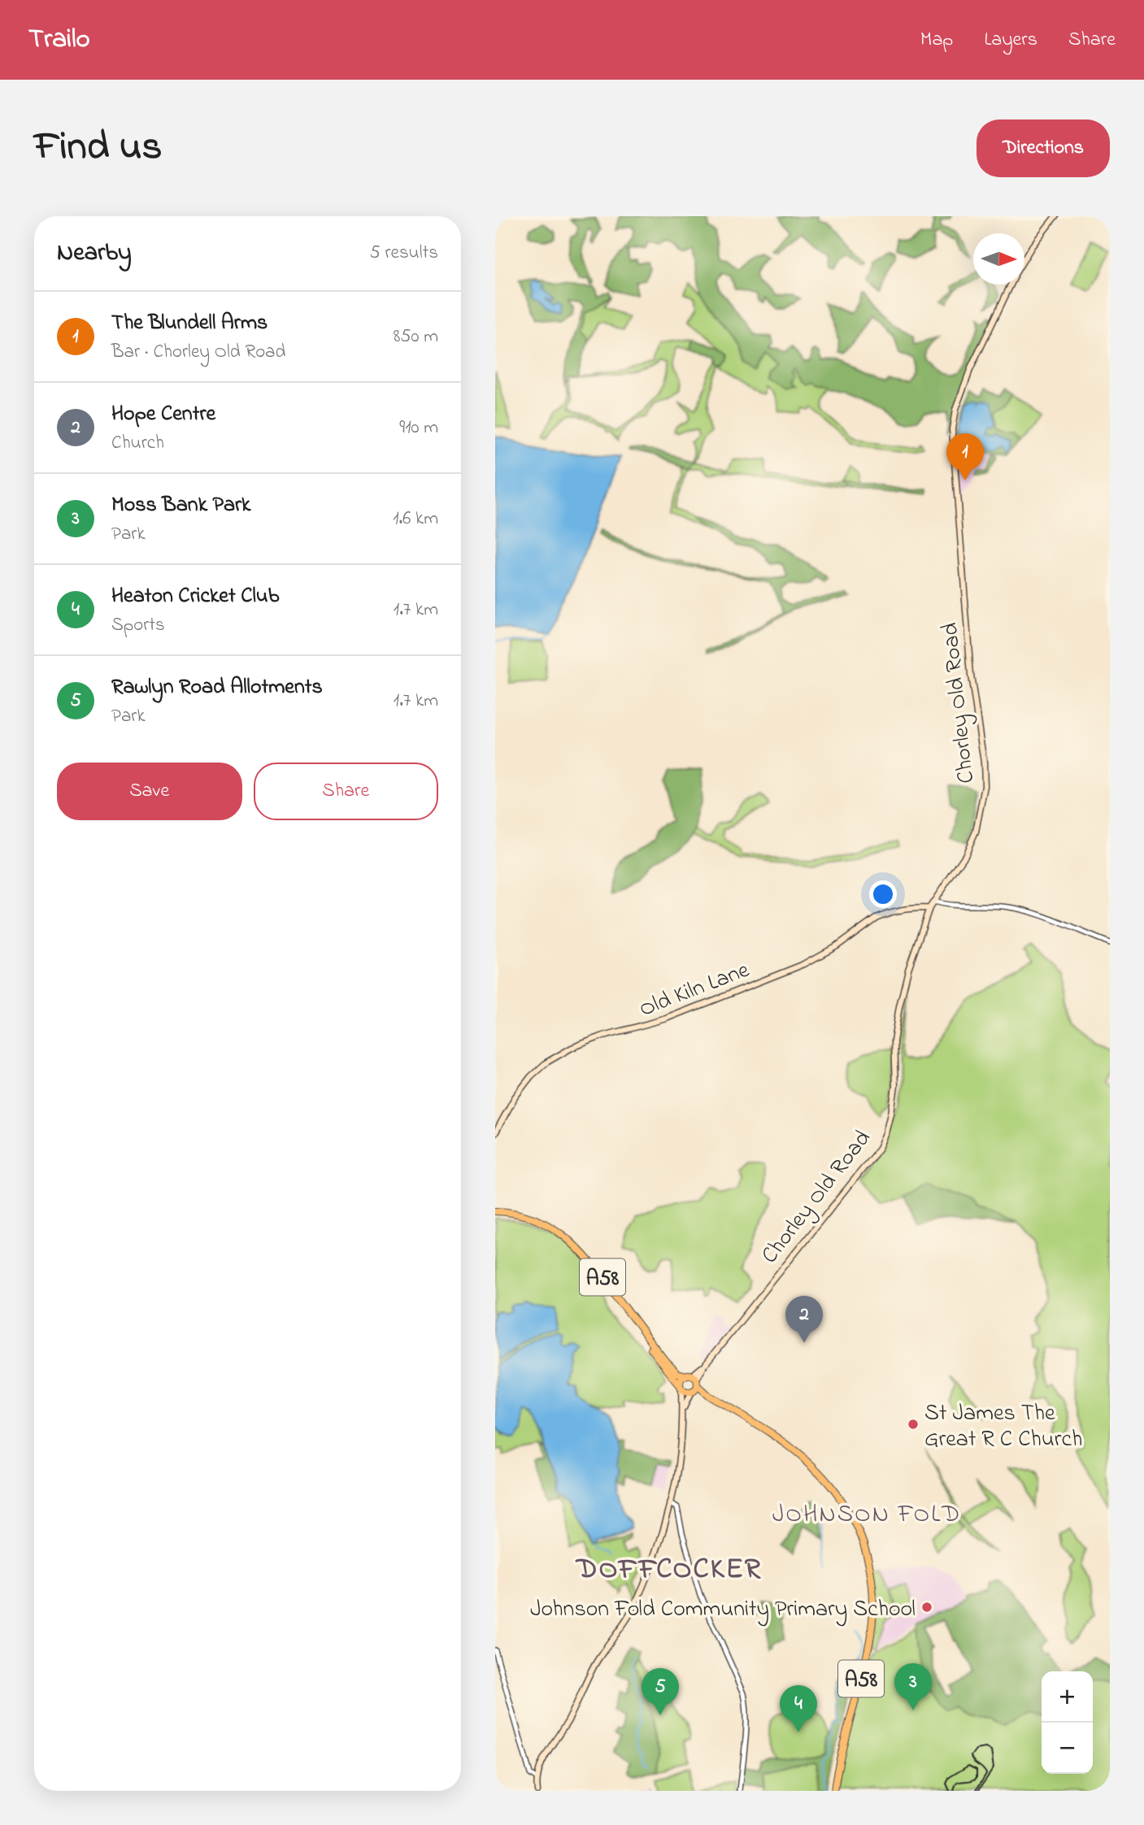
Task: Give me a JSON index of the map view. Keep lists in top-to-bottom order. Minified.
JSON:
{"streets":{"highway":["Chorley Old Road","A58"],"main road":["Old Kiln Lane"]},"crossings":[["Chorley Old Road","Old Kiln Lane"],["Chorley Old Road","A58"]],"districts":["JOHNSON FOLD","DOFFCOCKER"],"places":["St James The Great R C Church","Johnson Fold Community Primary School"],"north":"right","page":{"header":"Trailo","nav":["Map","Layers","Share"],"title":"Find us","buttons":["Directions",["Save","Share"]],"heading":["Nearby","5 results"],"list":[{"mark":"1","name":"The Blundell Arms","note":"Bar · Chorley Old Road","value":"850 m"},{"mark":"2","name":"Hope Centre","note":"Church","value":"910 m"},{"mark":"3","name":"Moss Bank Park","note":"Park","value":"1.6 km"},{"mark":"4","name":"Heaton Cricket Club","note":"Sports","value":"1.7 km"},{"mark":"5","name":"Rawlyn Road Allotments","note":"Park","value":"1.7 km"}],"pins":["1","2","3","5","4"],"map_buttons":["+","−"]}}
